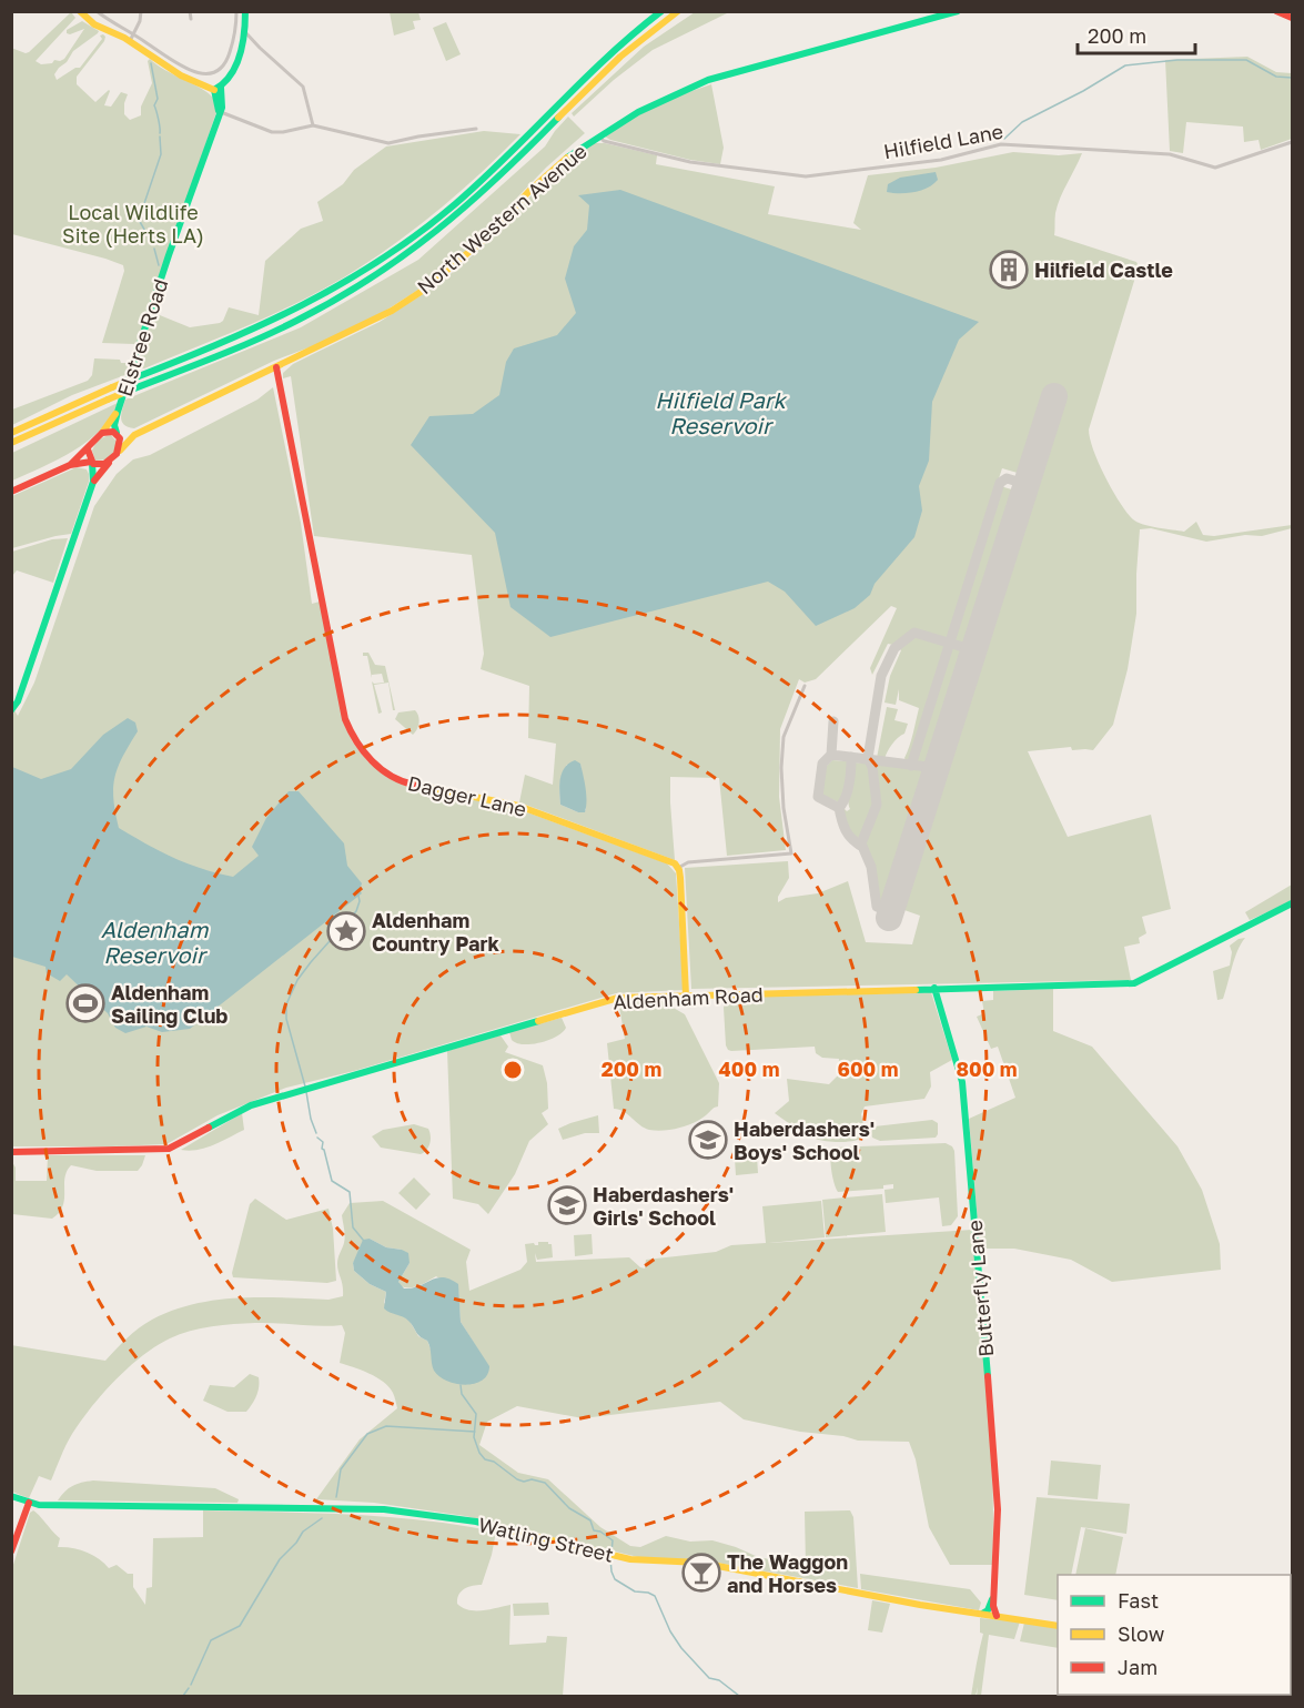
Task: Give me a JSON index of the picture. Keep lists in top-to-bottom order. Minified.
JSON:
{"streets":{"main road":["North Western Avenue","Elstree Road","Dagger Lane","Aldenham Road","Butterfly Lane","Watling Street"],"street":["Hilfield Lane"]},"crossings":[["Hilfield Lane","North Western Avenue"],["North Western Avenue","Elstree Road"],["North Western Avenue","Dagger Lane"],["Aldenham Road","Butterfly Lane"],["Butterfly Lane","Watling Street"]],"water":["Hilfield Park Reservoir","Aldenham Reservoir"],"parks":["Local Wildlife Site (Herts LA)"],"places":{"building":["Hilfield Castle"],"place":["Aldenham Country Park"],"sports":["Aldenham Sailing Club"],"school or university":["Haberdashers' Boys' School","Haberdashers' Girls' School"],"bar":["The Waggon and Horses"]},"legend":["Fast","Slow","Jam"],"scale_bar":"200 m","rings":["200 m","400 m","600 m","800 m"]}
